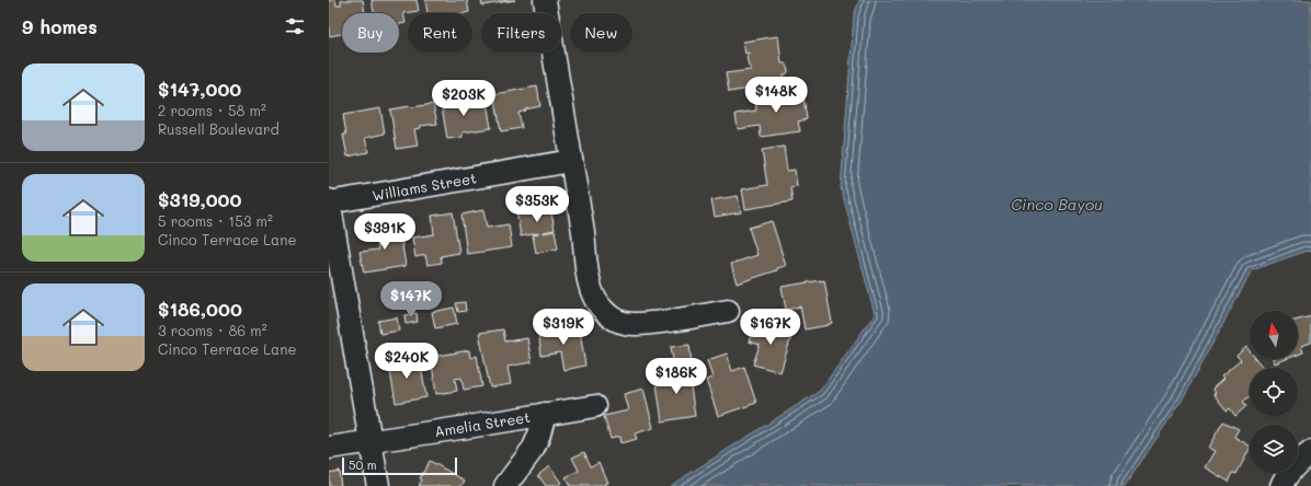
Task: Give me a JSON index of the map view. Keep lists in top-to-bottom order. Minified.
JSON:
{"streets":{"street":["Williams Street","Amelia Street"]},"water":["Cinco Bayou"],"scale_bar":"50 m","north":"top","page":{"heading":"9 homes","chip":["Buy","Rent","Filters","New"],"list":[{"name":"$147,000","note":"2 rooms · 58 m² · Russell Boulevard"},{"name":"$319,000","note":"5 rooms · 153 m² · Cinco Terrace Lane"},{"name":"$186,000","note":"3 rooms · 86 m² · Cinco Terrace Lane"}],"price":["$148K","$203K","$353K","$391K","$147K","$319K","$167K","$240K","$186K"],"scale":"50 m"}}
